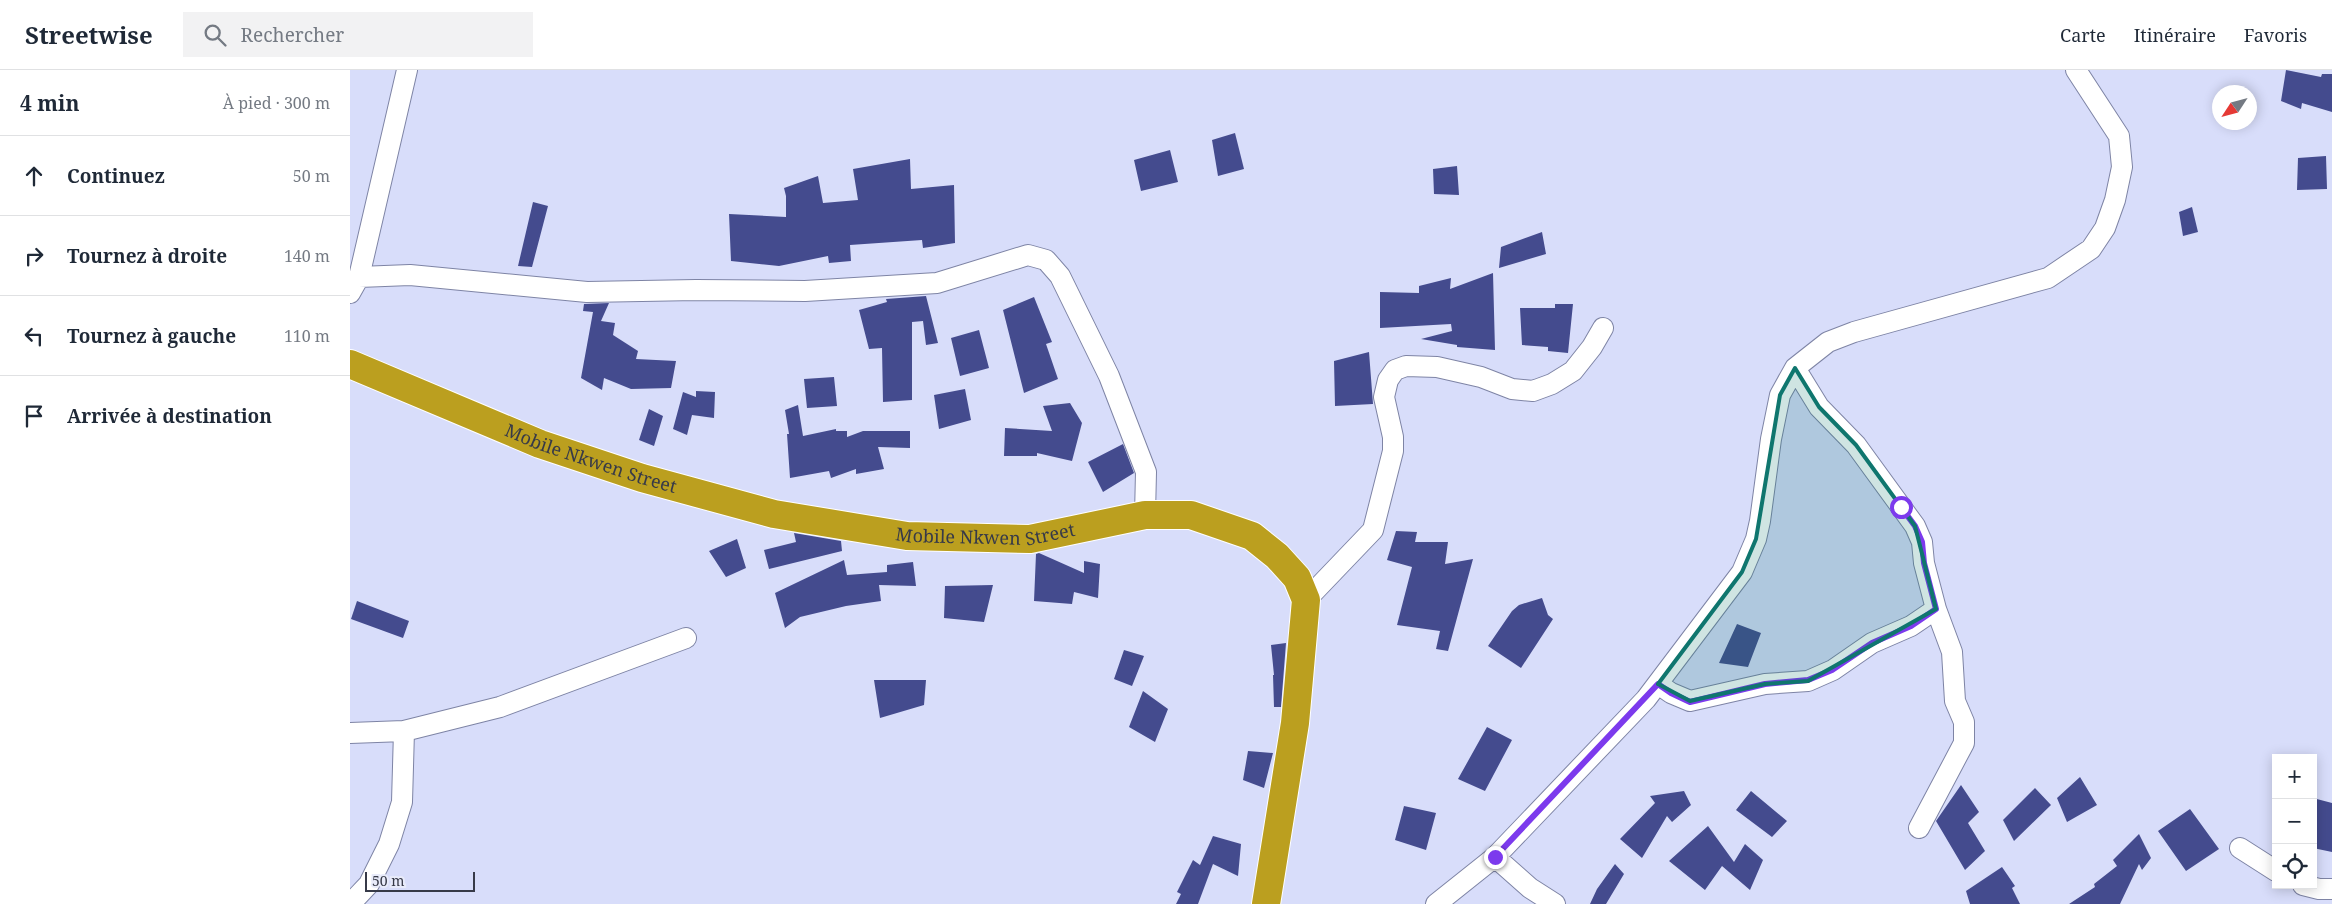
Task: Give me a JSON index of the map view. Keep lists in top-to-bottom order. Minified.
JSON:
{"streets":{"highway":["Mobile Nkwen Street"]},"scale_bar":"50 m","north":"bottom left","page":{"header":"Streetwise","search":"Rechercher","nav":["Carte","Itinéraire","Favoris"],"heading":["4 min","À pied · 300 m"],"list":[["Continuez","50 m"],["Tournez à droite","140 m"],["Tournez à gauche","110 m"],"Arrivée à destination"],"map_buttons":["+","−"],"scale":"50 m"}}
